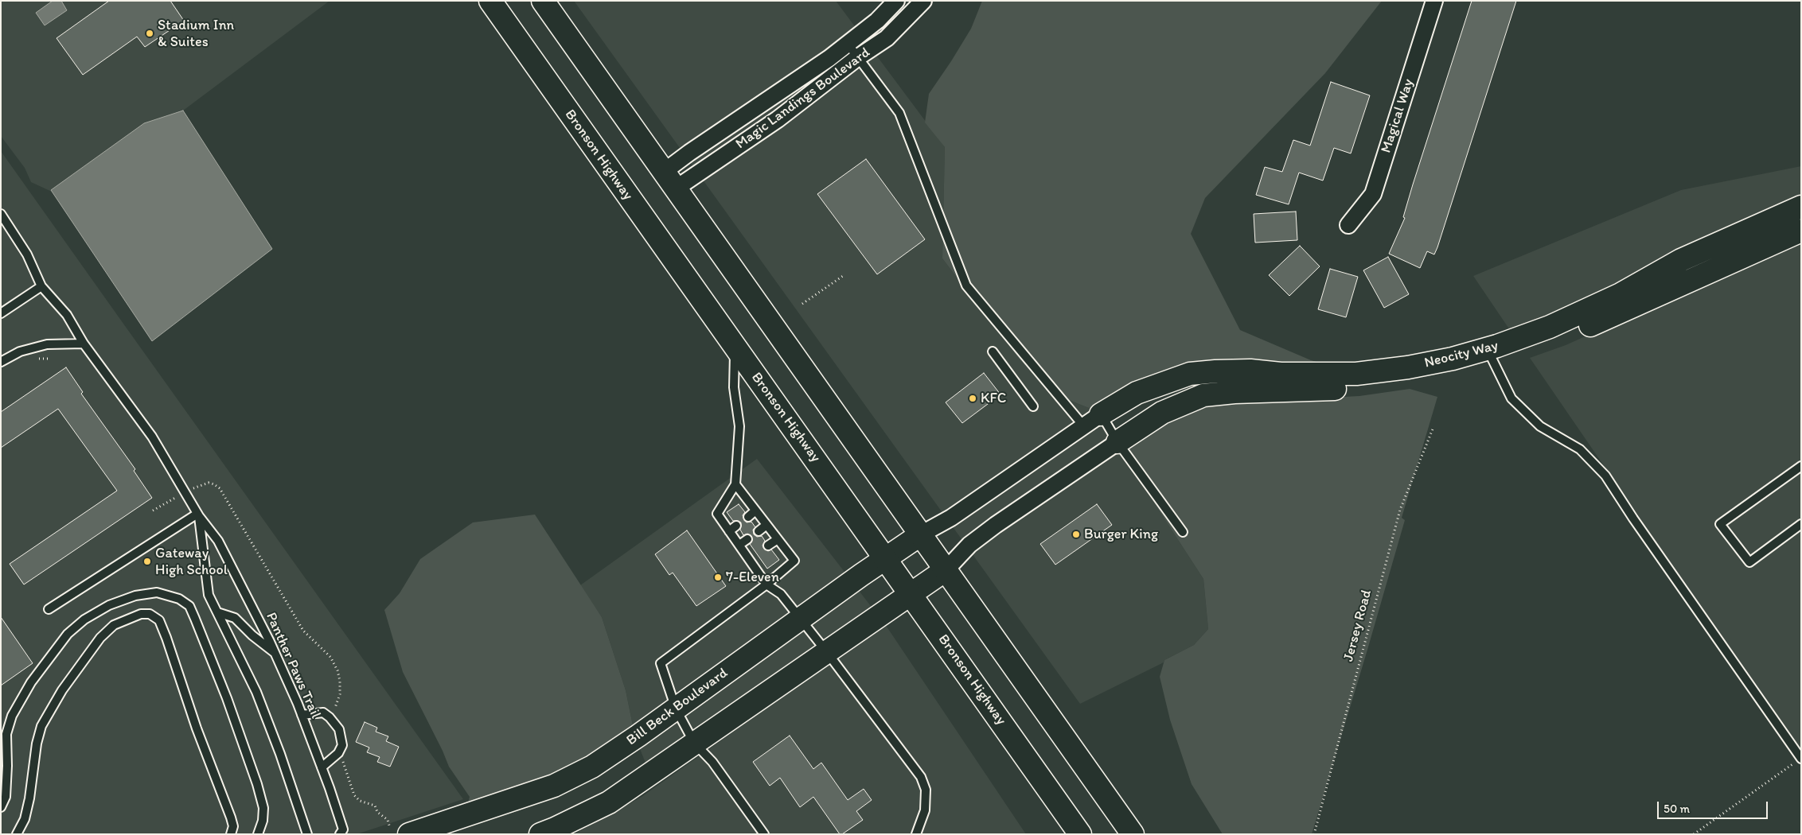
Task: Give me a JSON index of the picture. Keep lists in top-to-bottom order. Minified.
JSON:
{"streets":{"main road":["Bronson Highway","Neocity Way","Bill Beck Boulevard"],"street":["Magic Landings Boulevard","Magical Way"],"lane":["Panther Paws Trail"],"path":["Jersey Road"]},"crossings":[["Bronson Highway","Bill Beck Boulevard"]],"places":["Stadium Inn & Suites","KFC","Burger King","Gateway High School","7-Eleven"],"scale_bar":"50 m"}
